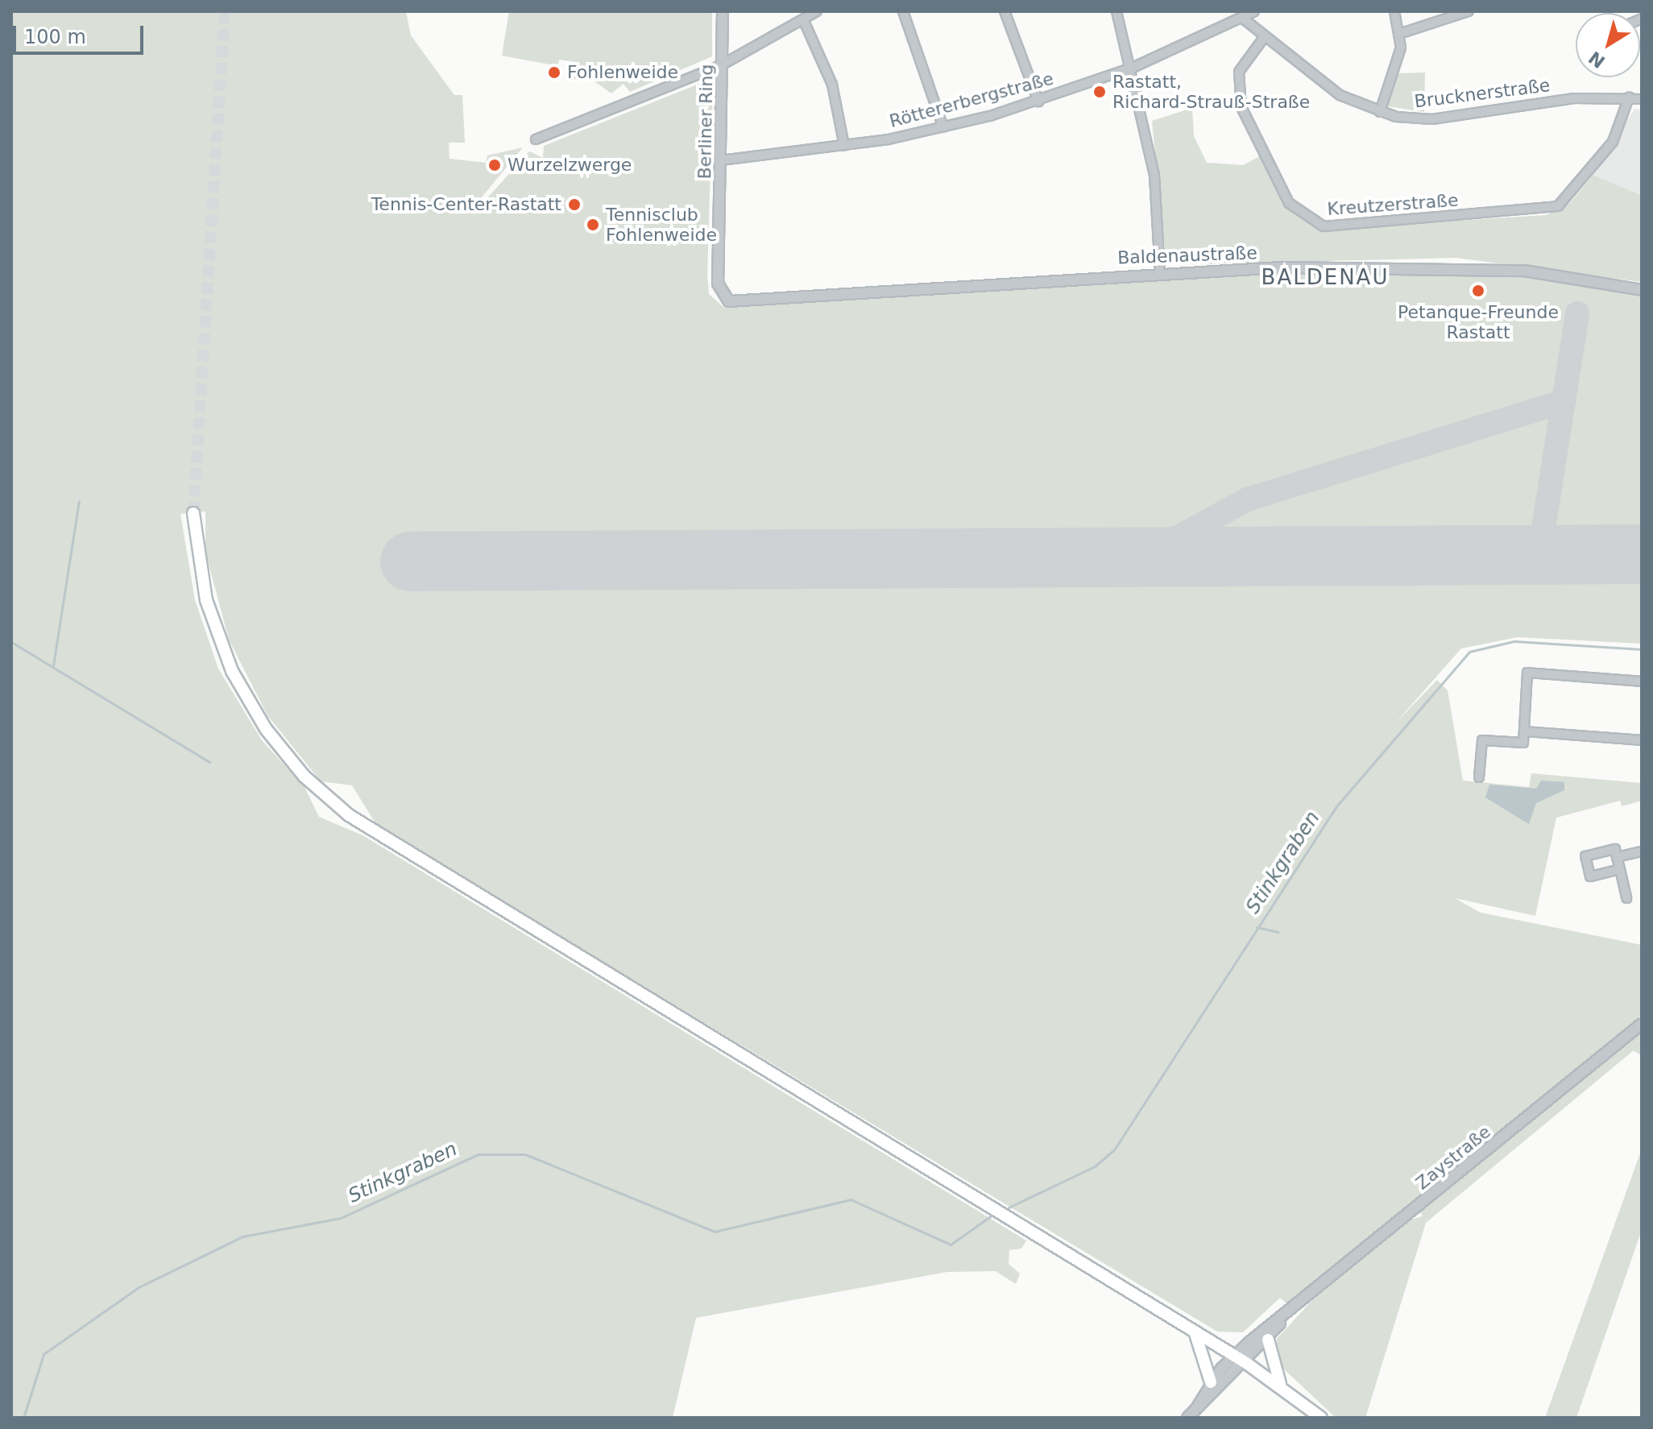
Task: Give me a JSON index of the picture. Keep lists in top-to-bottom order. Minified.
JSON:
{"streets":{"street":["Brucknerstraße","Röttererbergstraße","Berliner Ring","Kreutzerstraße","Baldenaustraße","Zaystraße"]},"crossings":[["Brucknerstraße","Röttererbergstraße"],["Brucknerstraße","Kreutzerstraße"],["Röttererbergstraße","Berliner Ring"],["Berliner Ring","Baldenaustraße"]],"districts":["BALDENAU"],"water":["Stinkgraben"],"places":["Fohlenweide","Rastatt, Richard-Strauß-Straße","Wurzelzwerge","Tennis-Center-Rastatt","Tennisclub Fohlenweide","Petanque-Freunde Rastatt"],"scale_bar":"100 m","north":"bottom left"}
